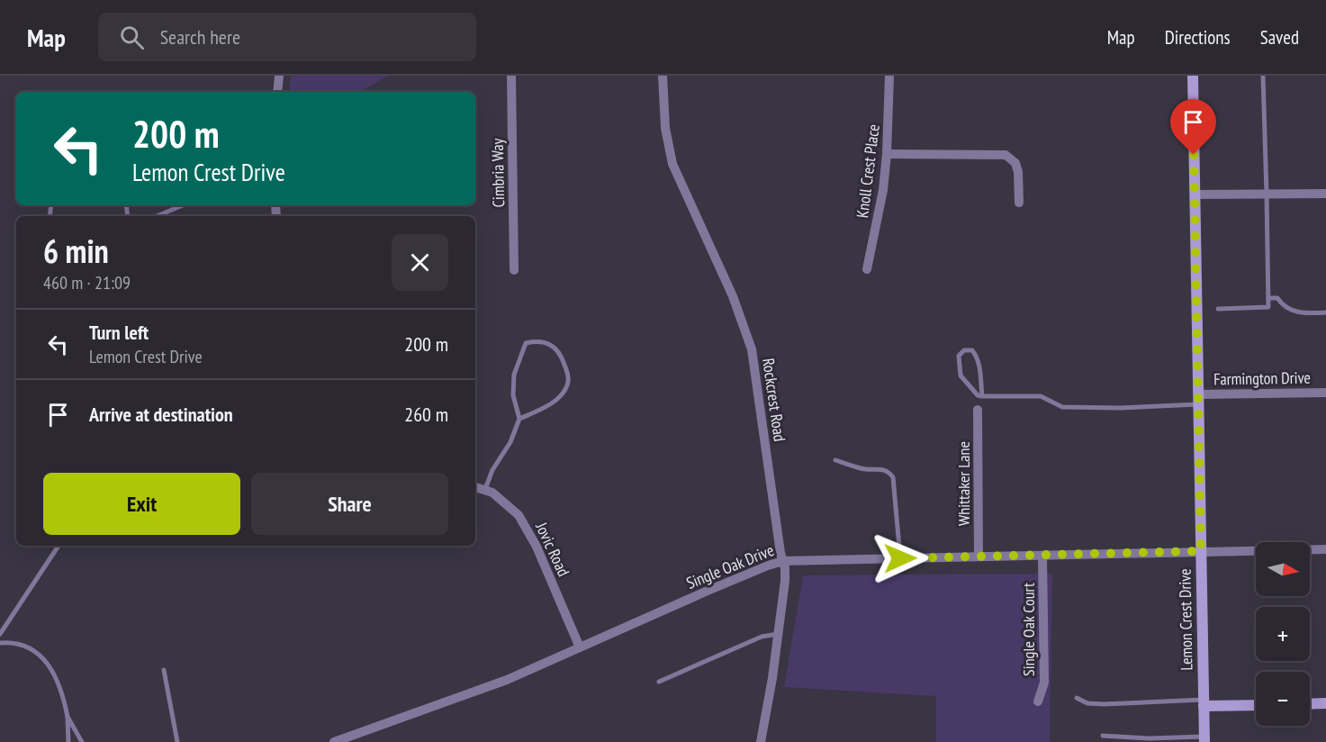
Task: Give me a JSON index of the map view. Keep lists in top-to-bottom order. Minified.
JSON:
{"streets":{"street":["Knoll Crest Place","Cimbria Way","Farmington Drive","Rockcrest Road","Whittaker Lane","Jovic Road","Single Oak Drive","Lemon Crest Drive","Single Oak Court"]},"crossings":[["Farmington Drive","Lemon Crest Drive"],["Rockcrest Road","Single Oak Drive"],["Whittaker Lane","Single Oak Drive"],["Jovic Road","Single Oak Drive"],["Single Oak Drive","Lemon Crest Drive"],["Single Oak Drive","Single Oak Court"]],"north":"right","page":{"header":"Map","search":"Search here","nav":["Map","Directions","Saved"],"turn":["200 m","Lemon Crest Drive"],"heading":["6 min","460 m · 21:09"],"list":[{"name":"Turn left","note":"Lemon Crest Drive","value":"200 m"},{"name":"Arrive at destination","value":"260 m"}],"buttons":["Exit","Share"],"map_buttons":["+","−"]}}
